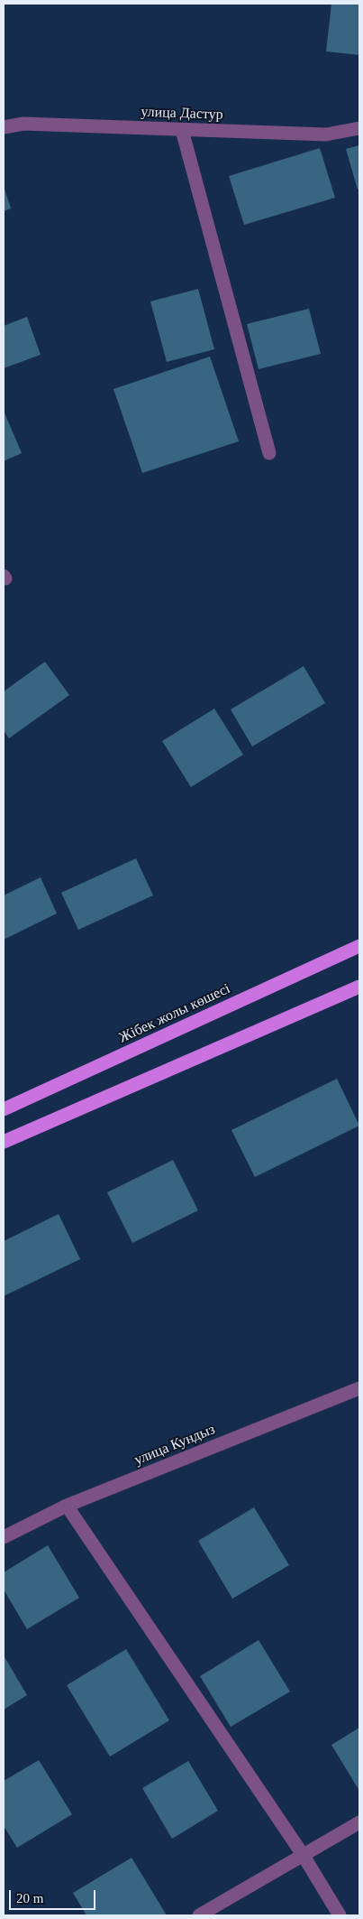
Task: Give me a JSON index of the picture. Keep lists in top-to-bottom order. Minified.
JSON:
{"streets":{"main road":["Жібек жолы көшесі"],"street":["улица Дастур","улица Кундыз"]},"scale_bar":"20 m"}
